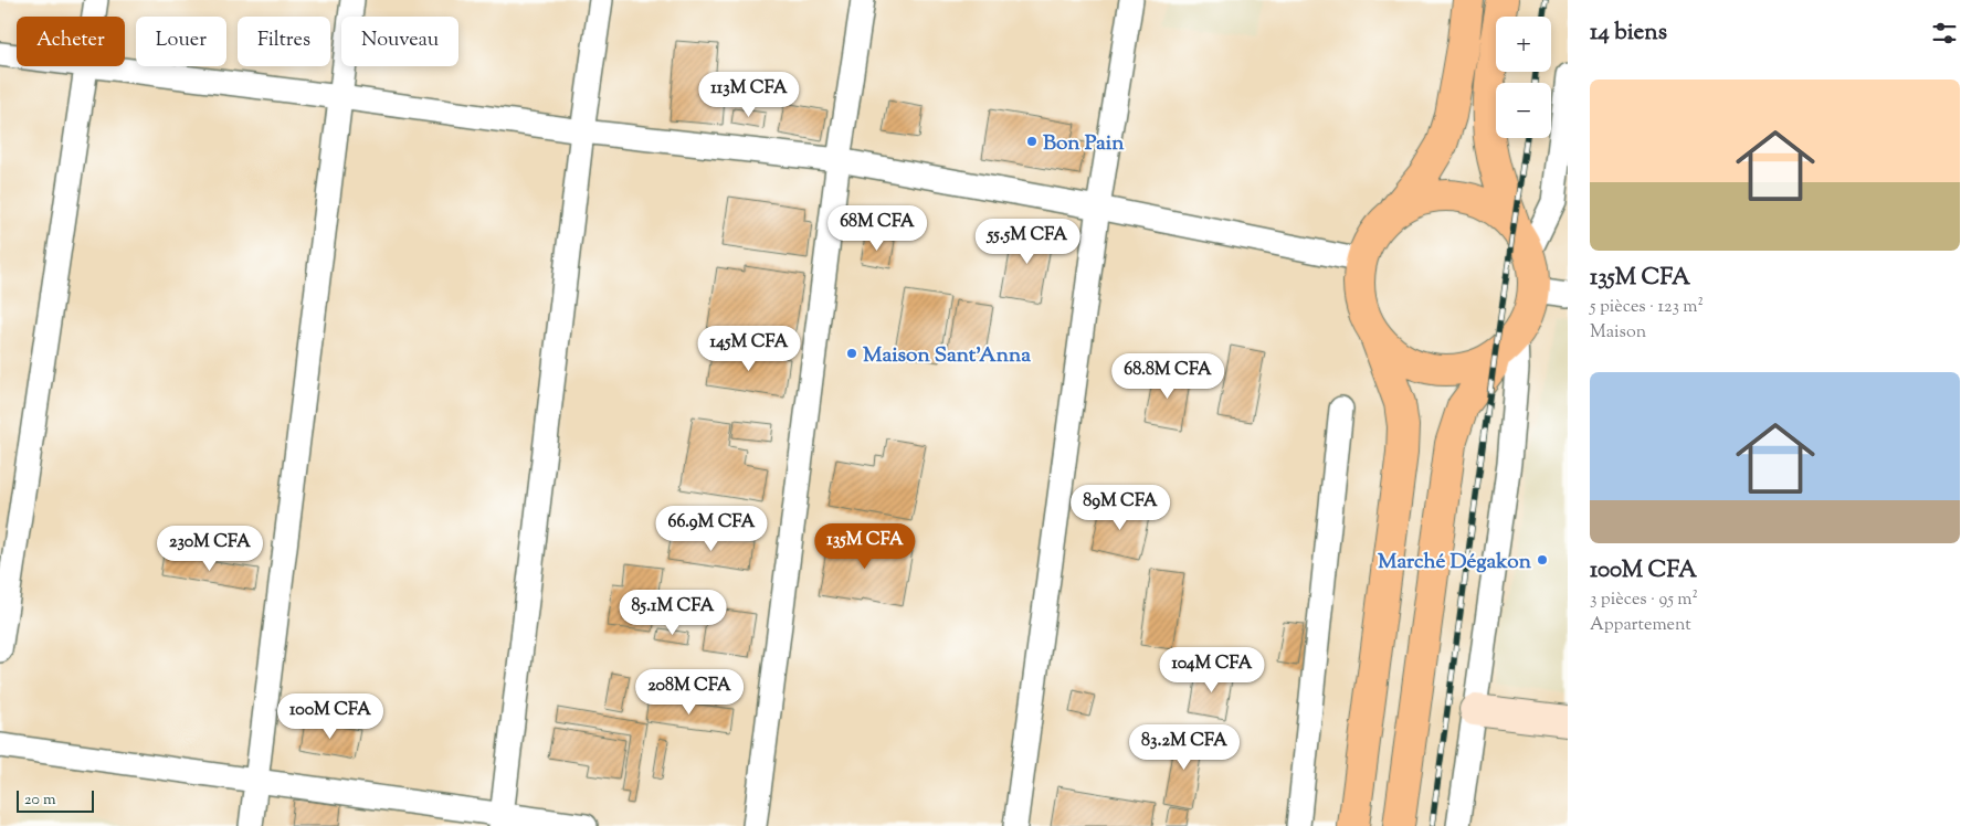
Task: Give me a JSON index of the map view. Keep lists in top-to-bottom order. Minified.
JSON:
{"places":["Bon Pain","Maison Sant'Anna","Marché Dégakon"],"scale_bar":"20 m","page":{"heading":"14 biens","map_buttons":["+","−"],"chip":["Acheter","Louer","Filtres","Nouveau"],"list":[{"name":"135M CFA","note":"5 pièces · 123 m² · Maison"},{"name":"100M CFA","note":"3 pièces · 95 m² · Appartement"}],"price":["113M CFA","68M CFA","55.5M CFA","145M CFA","68.8M CFA","89M CFA","66.9M CFA","135M CFA","230M CFA","85.1M CFA","104M CFA","208M CFA","100M CFA","83.2M CFA"],"scale":"20 m"}}
